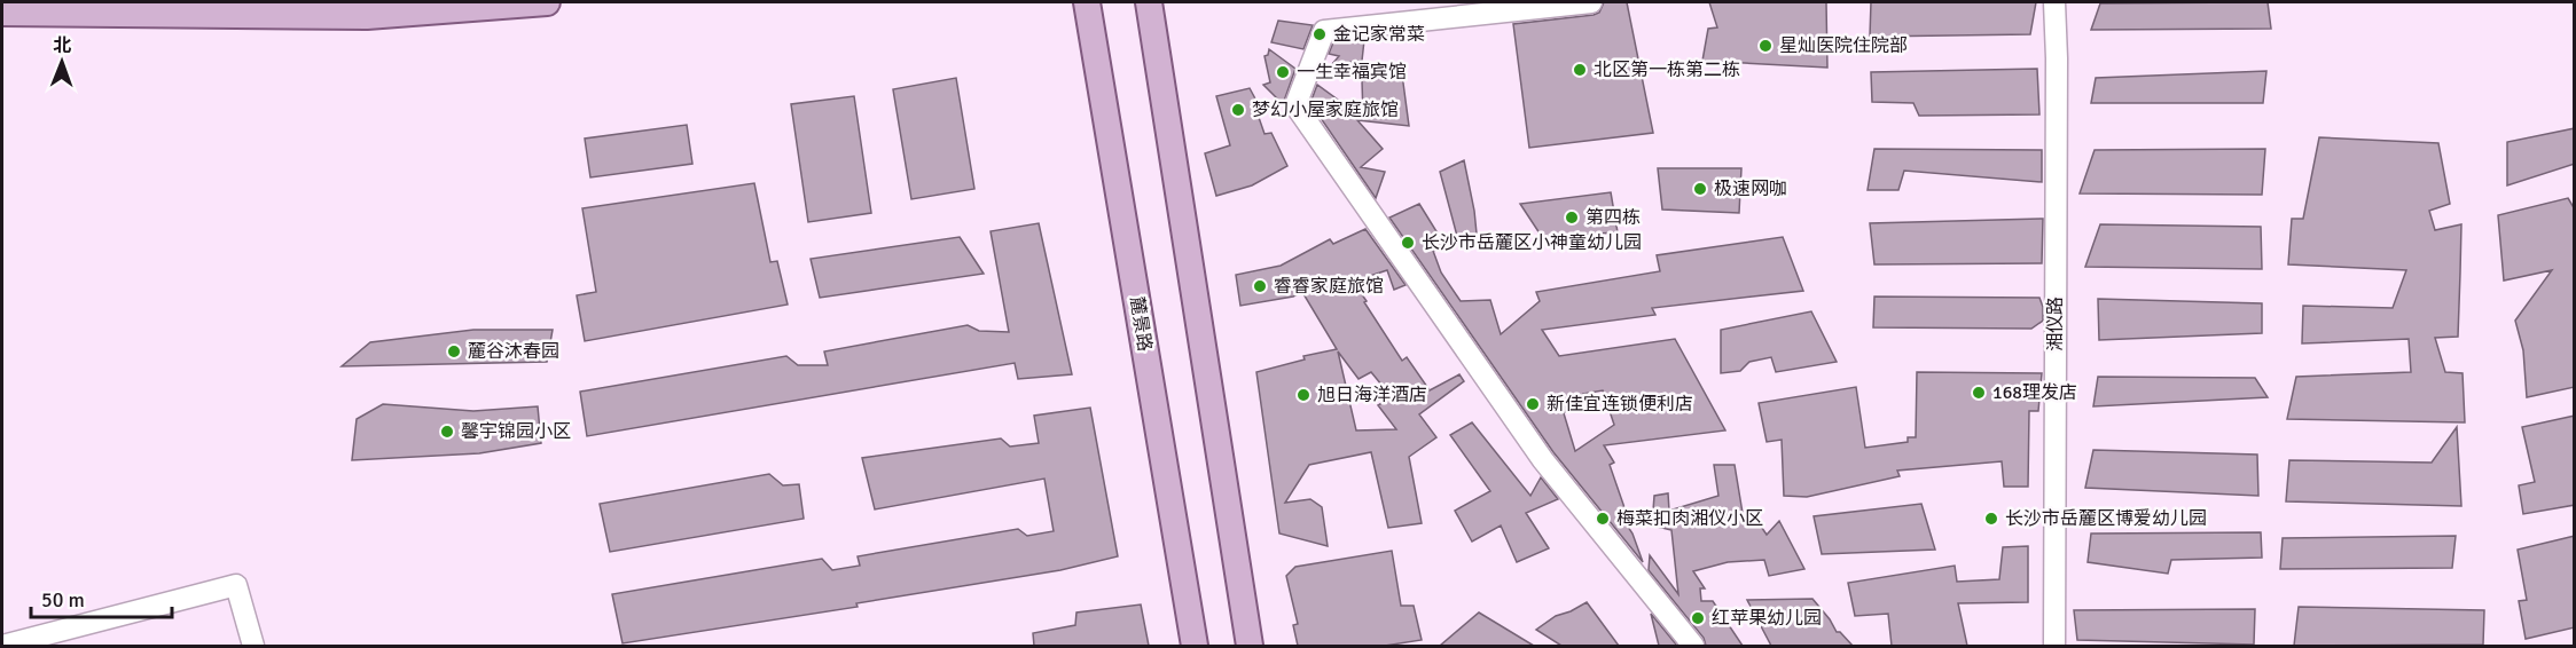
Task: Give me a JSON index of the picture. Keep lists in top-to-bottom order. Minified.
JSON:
{"streets":{"main road":["麓景路"],"street":["湘仪路"]},"places":["金记家常菜","星灿医院住院部","北区第一栋第二栋","一生幸福宾馆","梦幻小屋家庭旅馆","极速网咖","第四栋","长沙市岳麓区小神童幼儿园","睿睿家庭旅馆","麓谷沐春园","168理发店","旭日海洋酒店","新佳宜连锁便利店","馨宇锦园小区","梅菜扣肉湘仪小区","长沙市岳麓区博爱幼儿园","红苹果幼儿园"],"scale_bar":"50 m","north":"top"}
